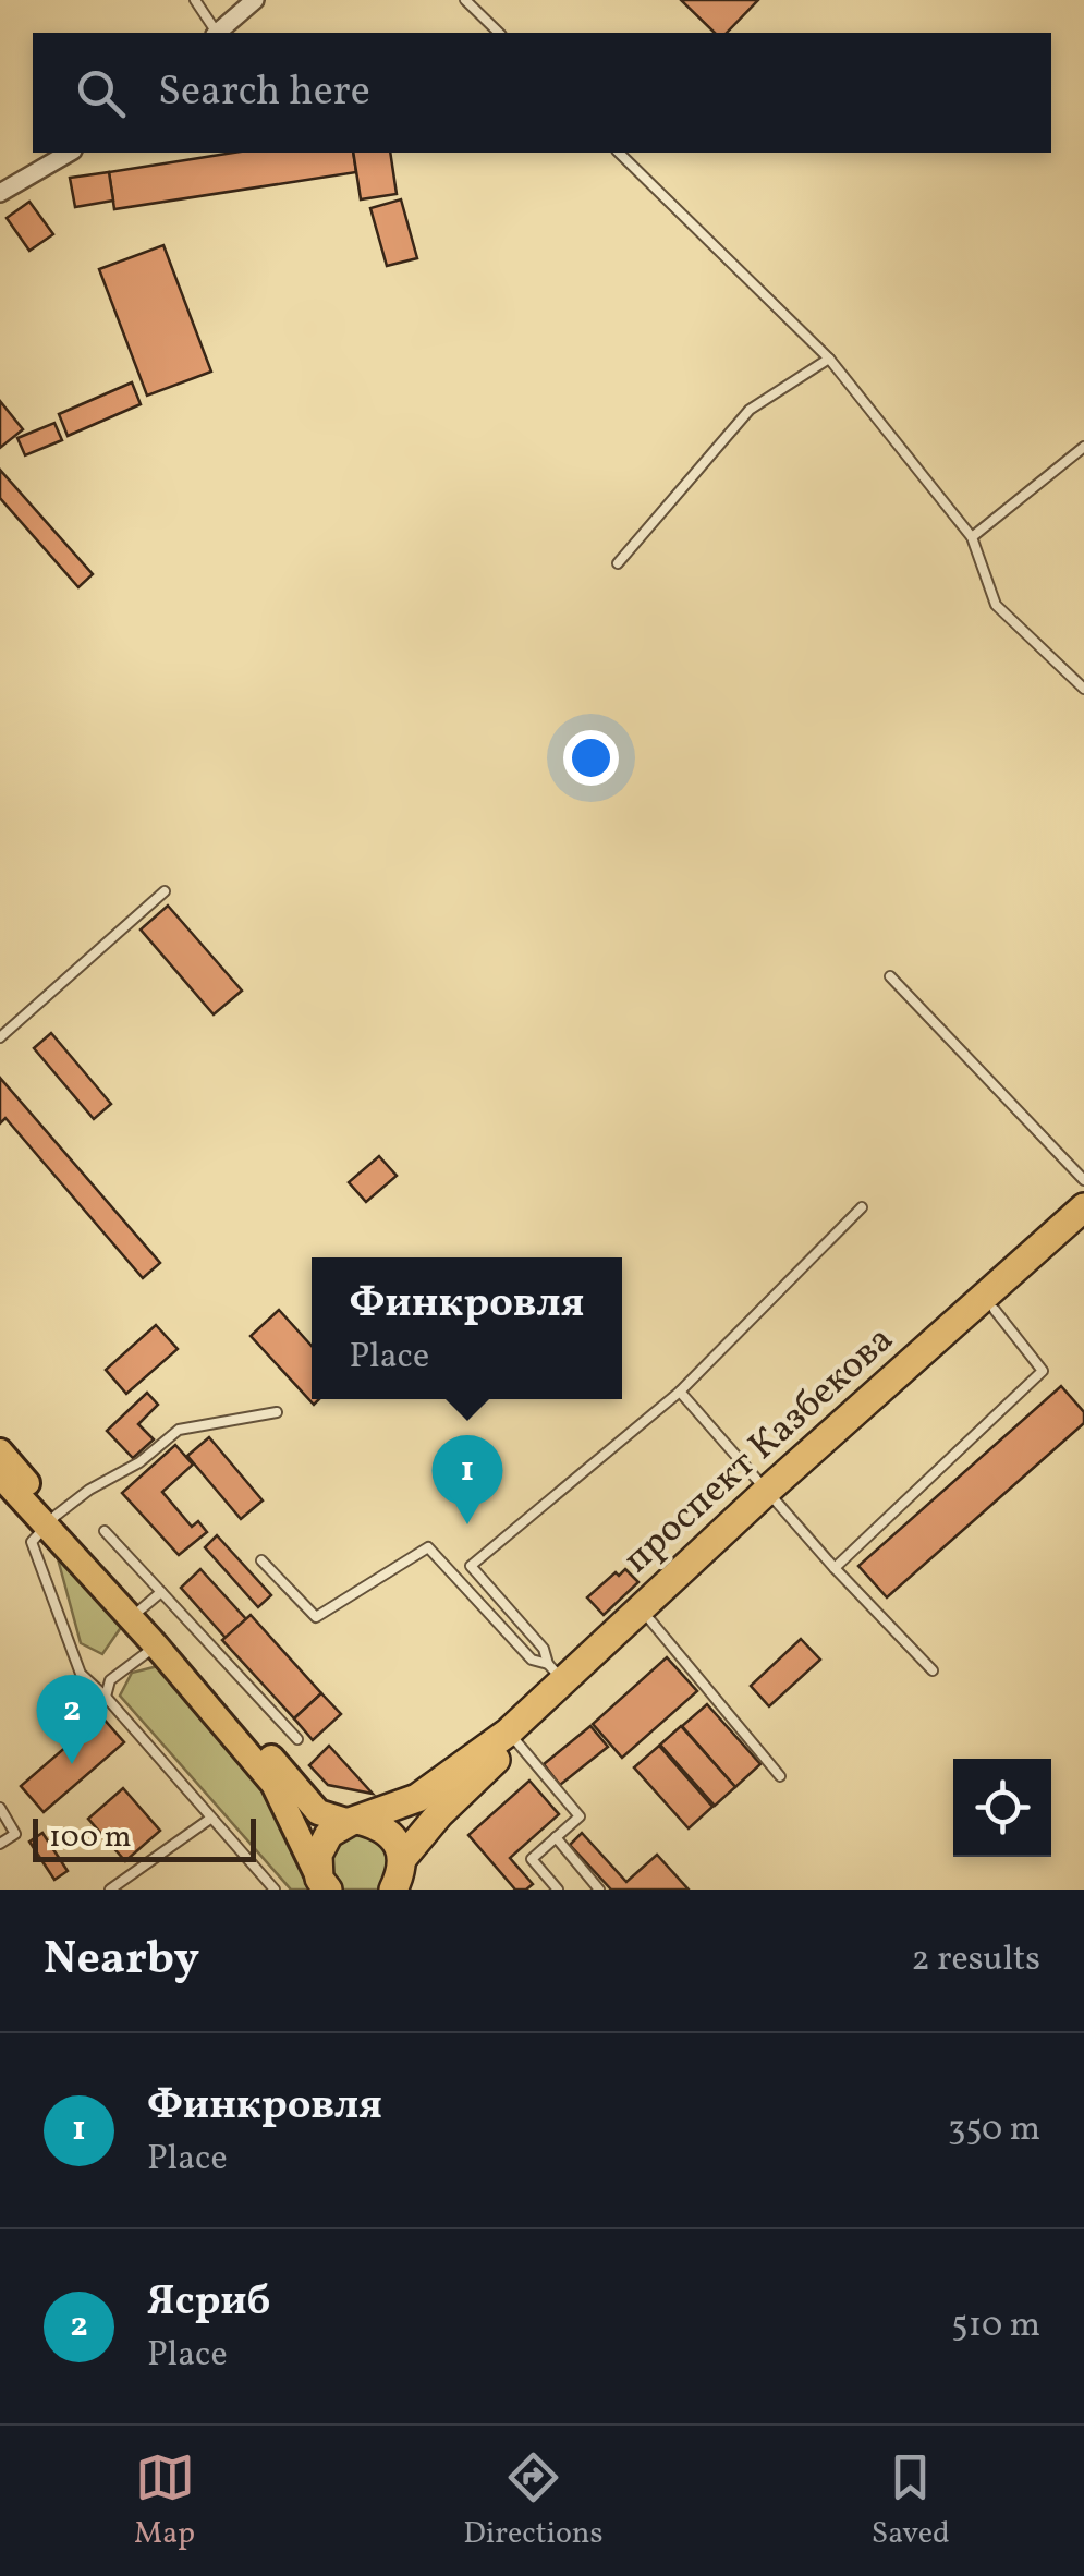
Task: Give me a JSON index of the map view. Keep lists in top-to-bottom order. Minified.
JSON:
{"streets":{"highway":["проспект Казбекова"]},"scale_bar":"100 m","page":{"search":"Search here","popup":["Финкровля","Place"],"pins":["1","2"],"scale":"100 m","heading":["Nearby","2 results"],"list":[{"mark":"1","name":"Финкровля","note":"Place","value":"350 m"},{"mark":"2","name":"Ясриб","note":"Place","value":"510 m"}],"nav":["Map","Directions","Saved"]}}
